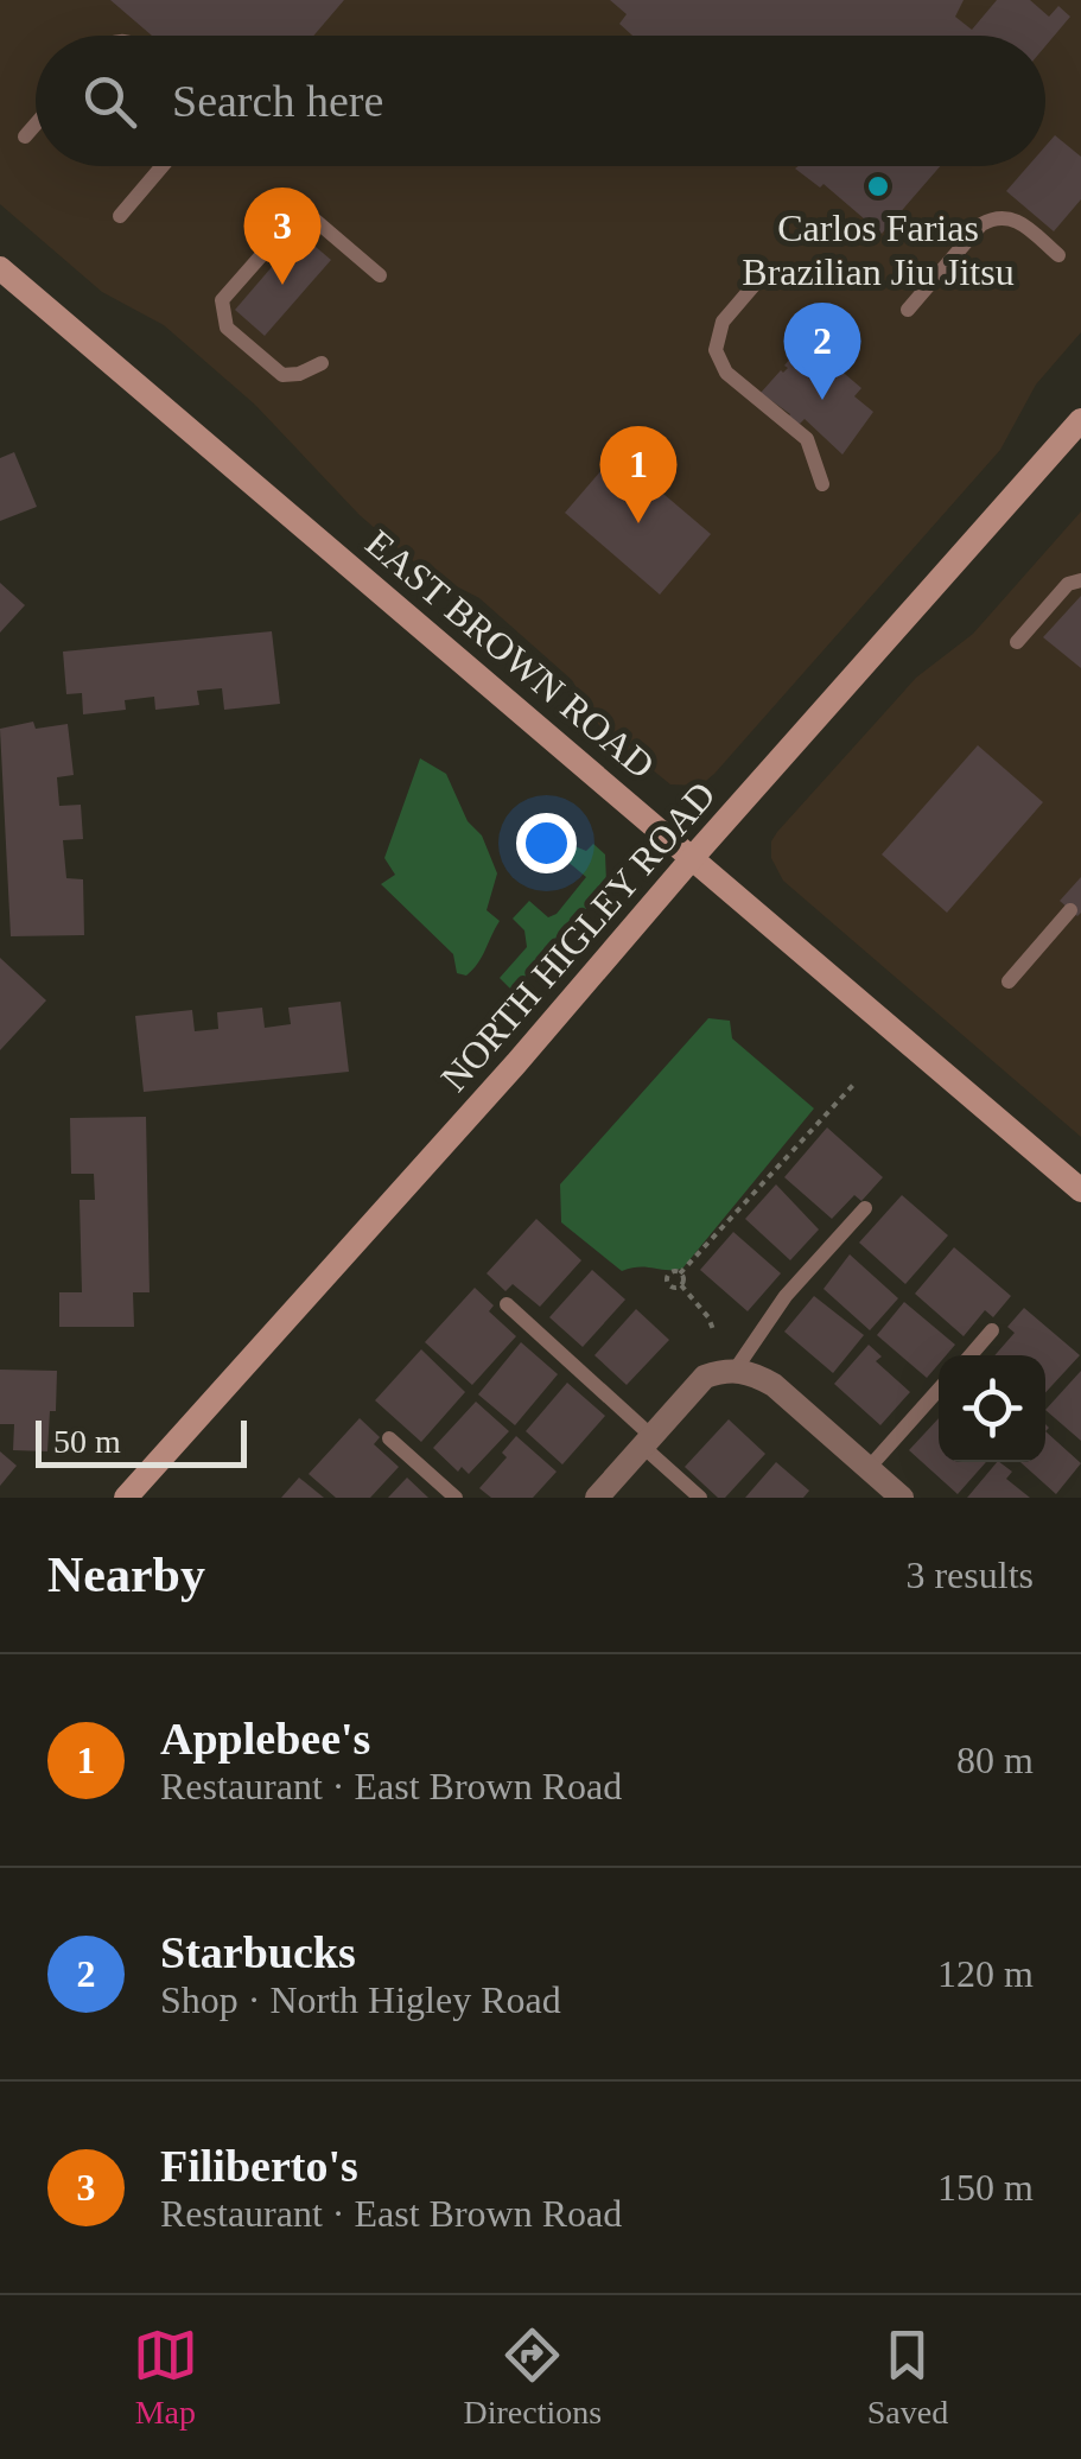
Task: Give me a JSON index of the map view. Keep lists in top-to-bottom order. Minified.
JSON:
{"streets":{"main road":["EAST BROWN ROAD","NORTH HIGLEY ROAD"]},"crossings":[["EAST BROWN ROAD","NORTH HIGLEY ROAD"]],"places":["Carlos Farias Brazilian Jiu Jitsu"],"scale_bar":"50 m","page":{"search":"Search here","pins":["3","2","1"],"scale":"50 m","heading":["Nearby","3 results"],"list":[{"mark":"1","name":"Applebee's","note":"Restaurant · East Brown Road","value":"80 m"},{"mark":"2","name":"Starbucks","note":"Shop · North Higley Road","value":"120 m"},{"mark":"3","name":"Filiberto's","note":"Restaurant · East Brown Road","value":"150 m"}],"nav":["Map","Directions","Saved"]}}
